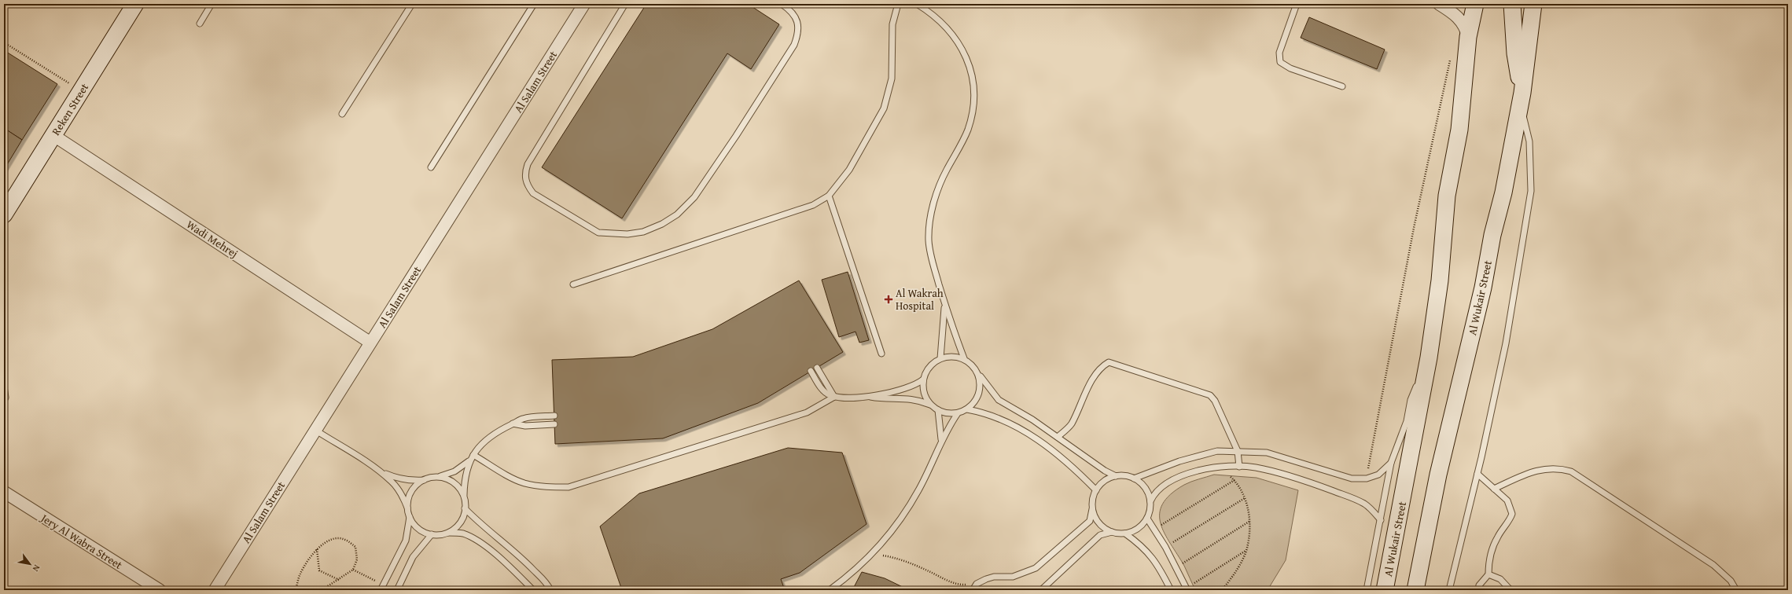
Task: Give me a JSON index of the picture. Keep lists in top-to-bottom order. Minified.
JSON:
{"streets":{"main road":["Reken Street","Al Wukair Street"],"street":["Al Salam Street","Wadi Mehrej","Jery Al Wabra Street"]},"crossings":[["Al Salam Street","Wadi Mehrej"],["Reken Street","Wadi Mehrej"]],"places":{"health":["Al Wakrah Hospital"]},"north":"bottom right"}
